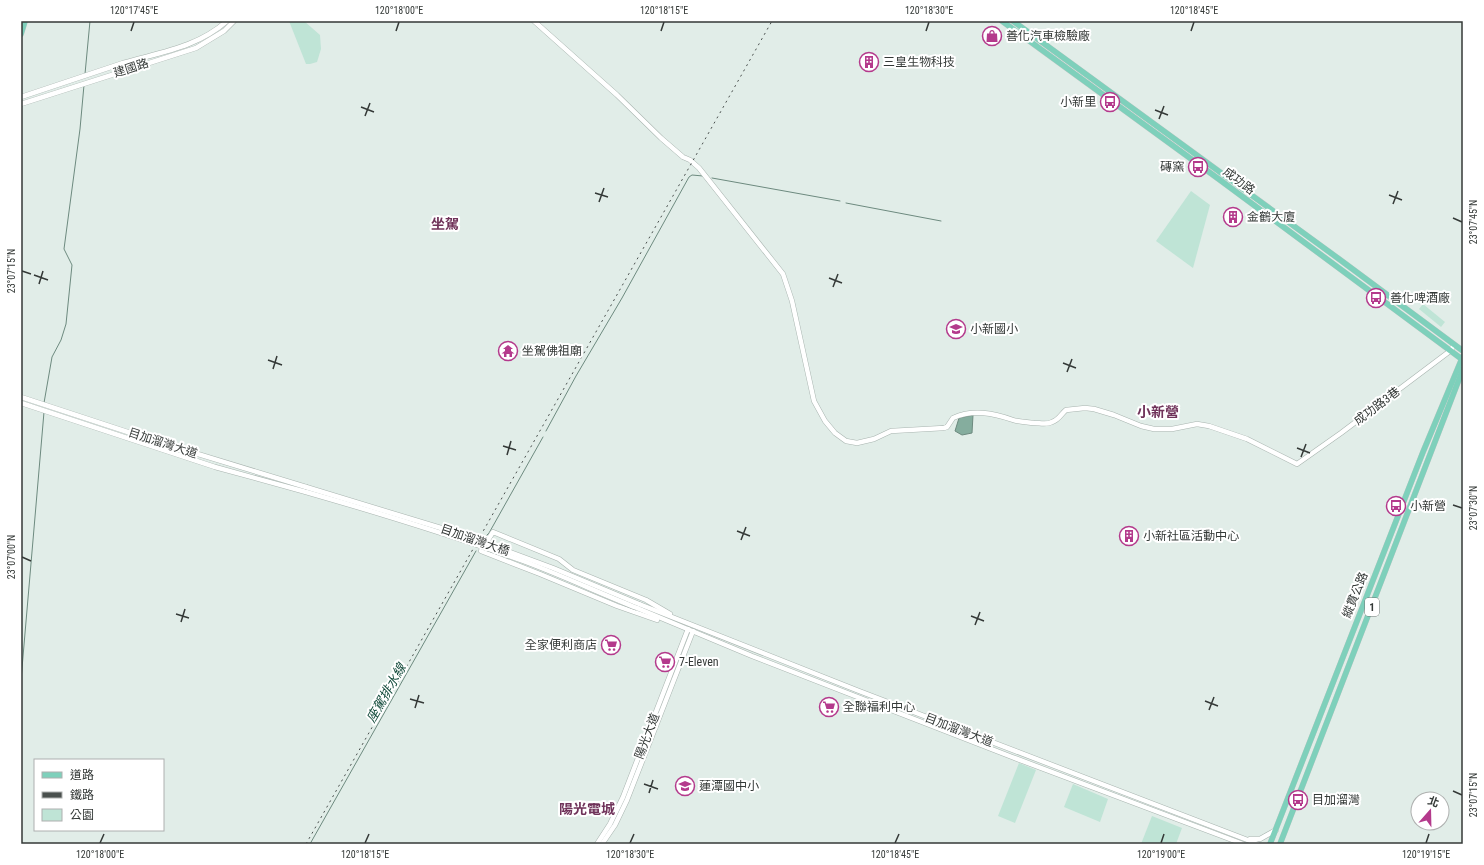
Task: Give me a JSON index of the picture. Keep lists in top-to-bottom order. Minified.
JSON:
{"streets":{"main road":["成功路","縱貫公路","1"],"street":["建國路","成功路3巷","目加溜灣大道","目加溜灣大橋","陽光大道"]},"crossings":[["成功路","成功路3巷"],["成功路","縱貫公路"],["目加溜灣大道","目加溜灣大橋"],["目加溜灣大道","陽光大道"]],"districts":["坐駕","小新營","陽光電城"],"water":["座駕排水線"],"places":{"shop":["善化汽車檢驗廠"],"building":["三皇生物科技","金鶴大廈","小新社區活動中心"],"bus stop":["小新里","磚窯","善化啤酒廠","小新營","目加溜灣"],"school or university":["小新國小","蓮潭國中小"],"temple":["坐駕佛祖廟"],"supermarket":["全家便利商店","7-Eleven","全聯福利中心"]},"legend":["道路","鐵路","公園"],"north":"top","coordinates":["120°17'45\"E","120°18'00\"E","120°18'15\"E","120°18'30\"E","120°18'45\"E","23°07'45\"N","23°07'15\"N","23°07'30\"N","23°07'00\"N","120°19'00\"E","120°19'15\"E"]}
